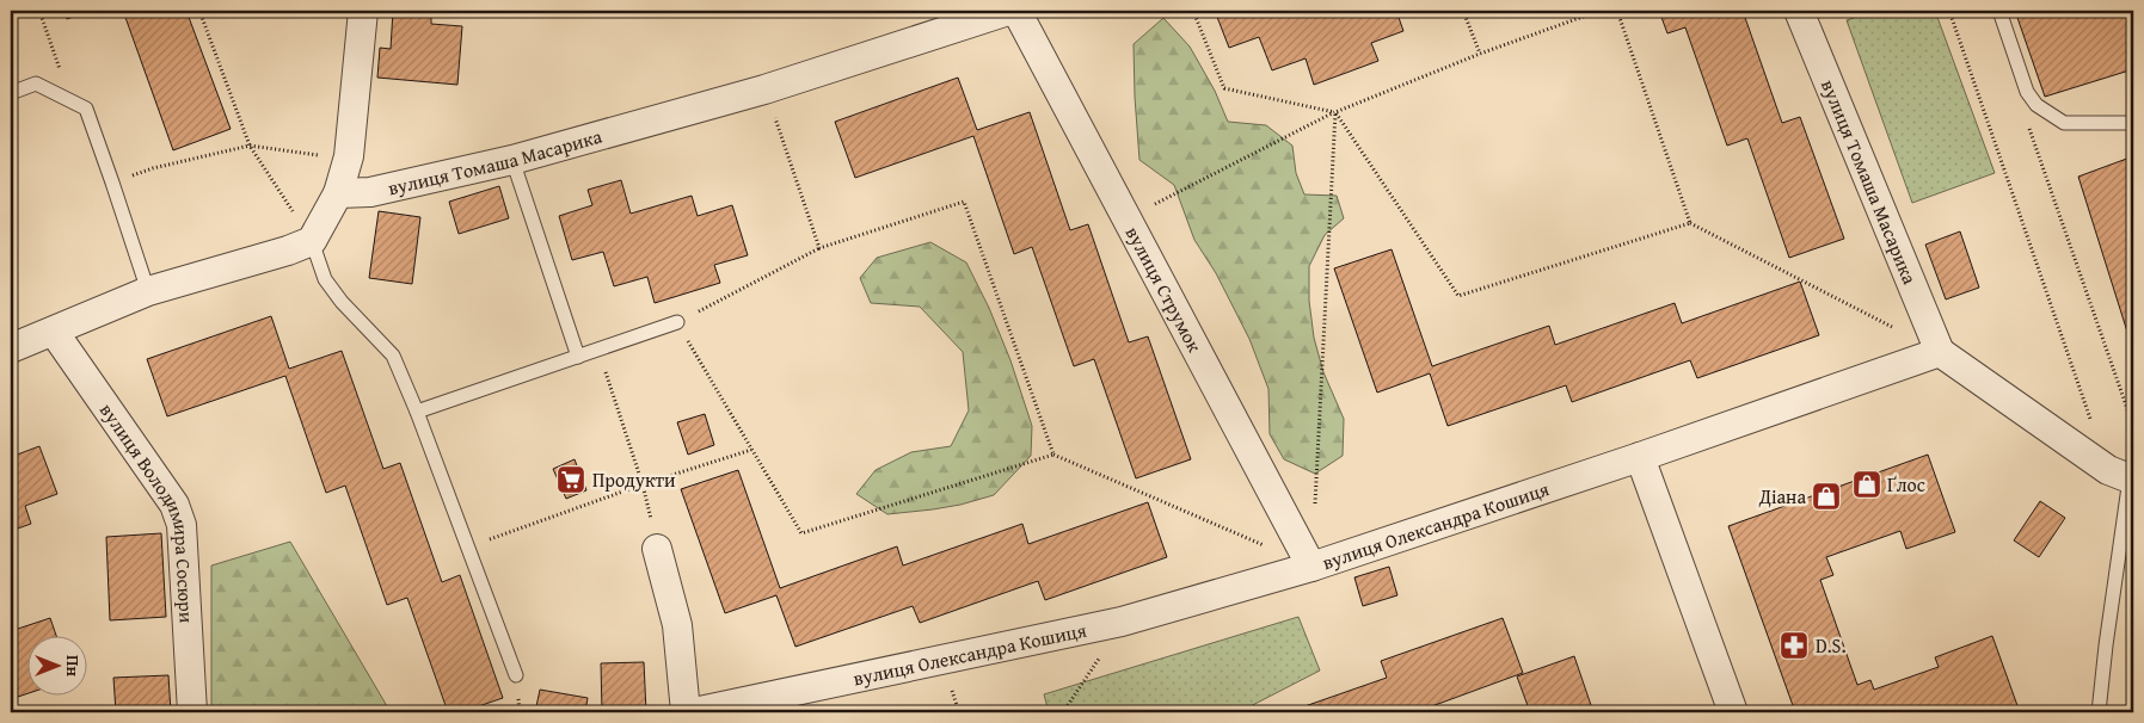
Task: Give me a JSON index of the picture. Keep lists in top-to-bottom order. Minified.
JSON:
{"streets":{"street":["вулиця Томаша Масарика","вулиця Струмок","вулиця Володимира Сосюри","вулиця Олександра Кошиця"]},"crossings":[["вулиця Томаша Масарика","вулиця Олександра Кошиця"],["вулиця Струмок","вулиця Олександра Кошиця"]],"places":{"supermarket":["Продукти"],"shop":["Ґлос","Діана"],"pharmacy":["D.S."]},"north":"right"}
